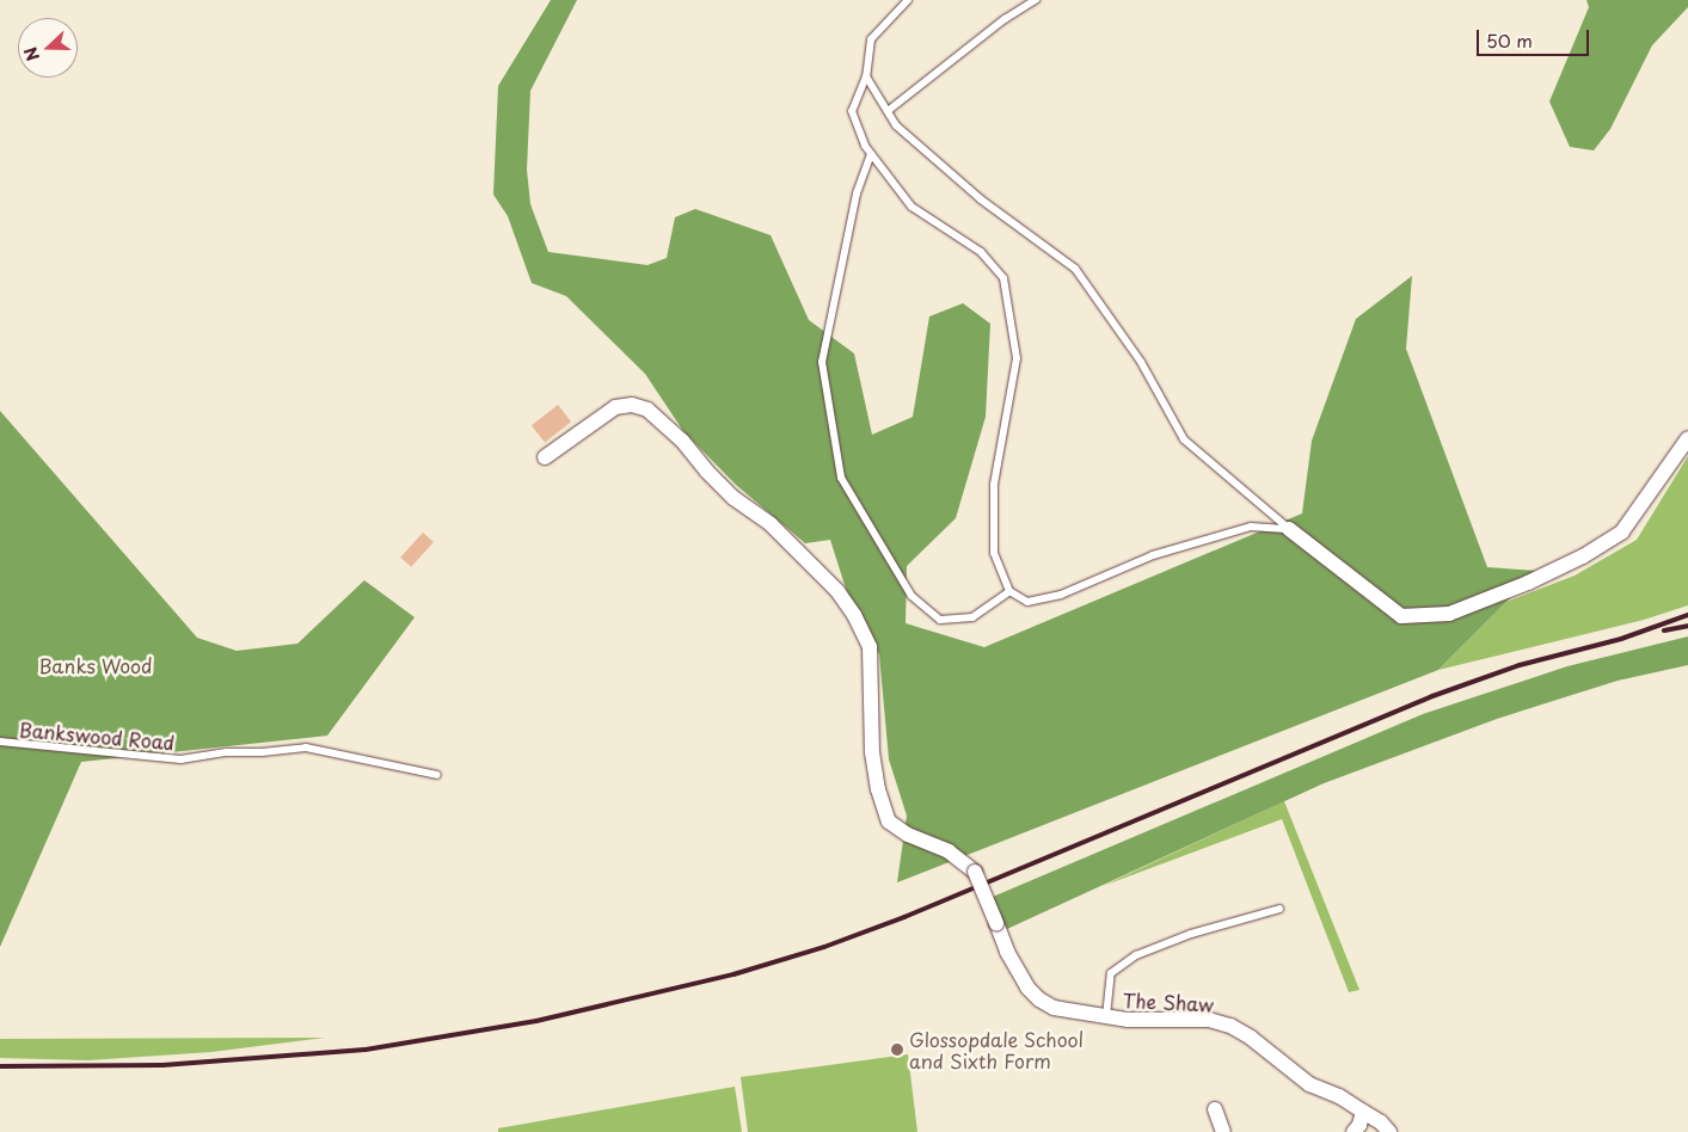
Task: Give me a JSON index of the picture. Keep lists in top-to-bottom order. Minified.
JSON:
{"streets":{"street":["The Shaw"],"lane":["Bankswood Road"]},"parks":["Banks Wood"],"places":["Glossopdale School and Sixth Form"],"scale_bar":"50 m","north":"left"}
